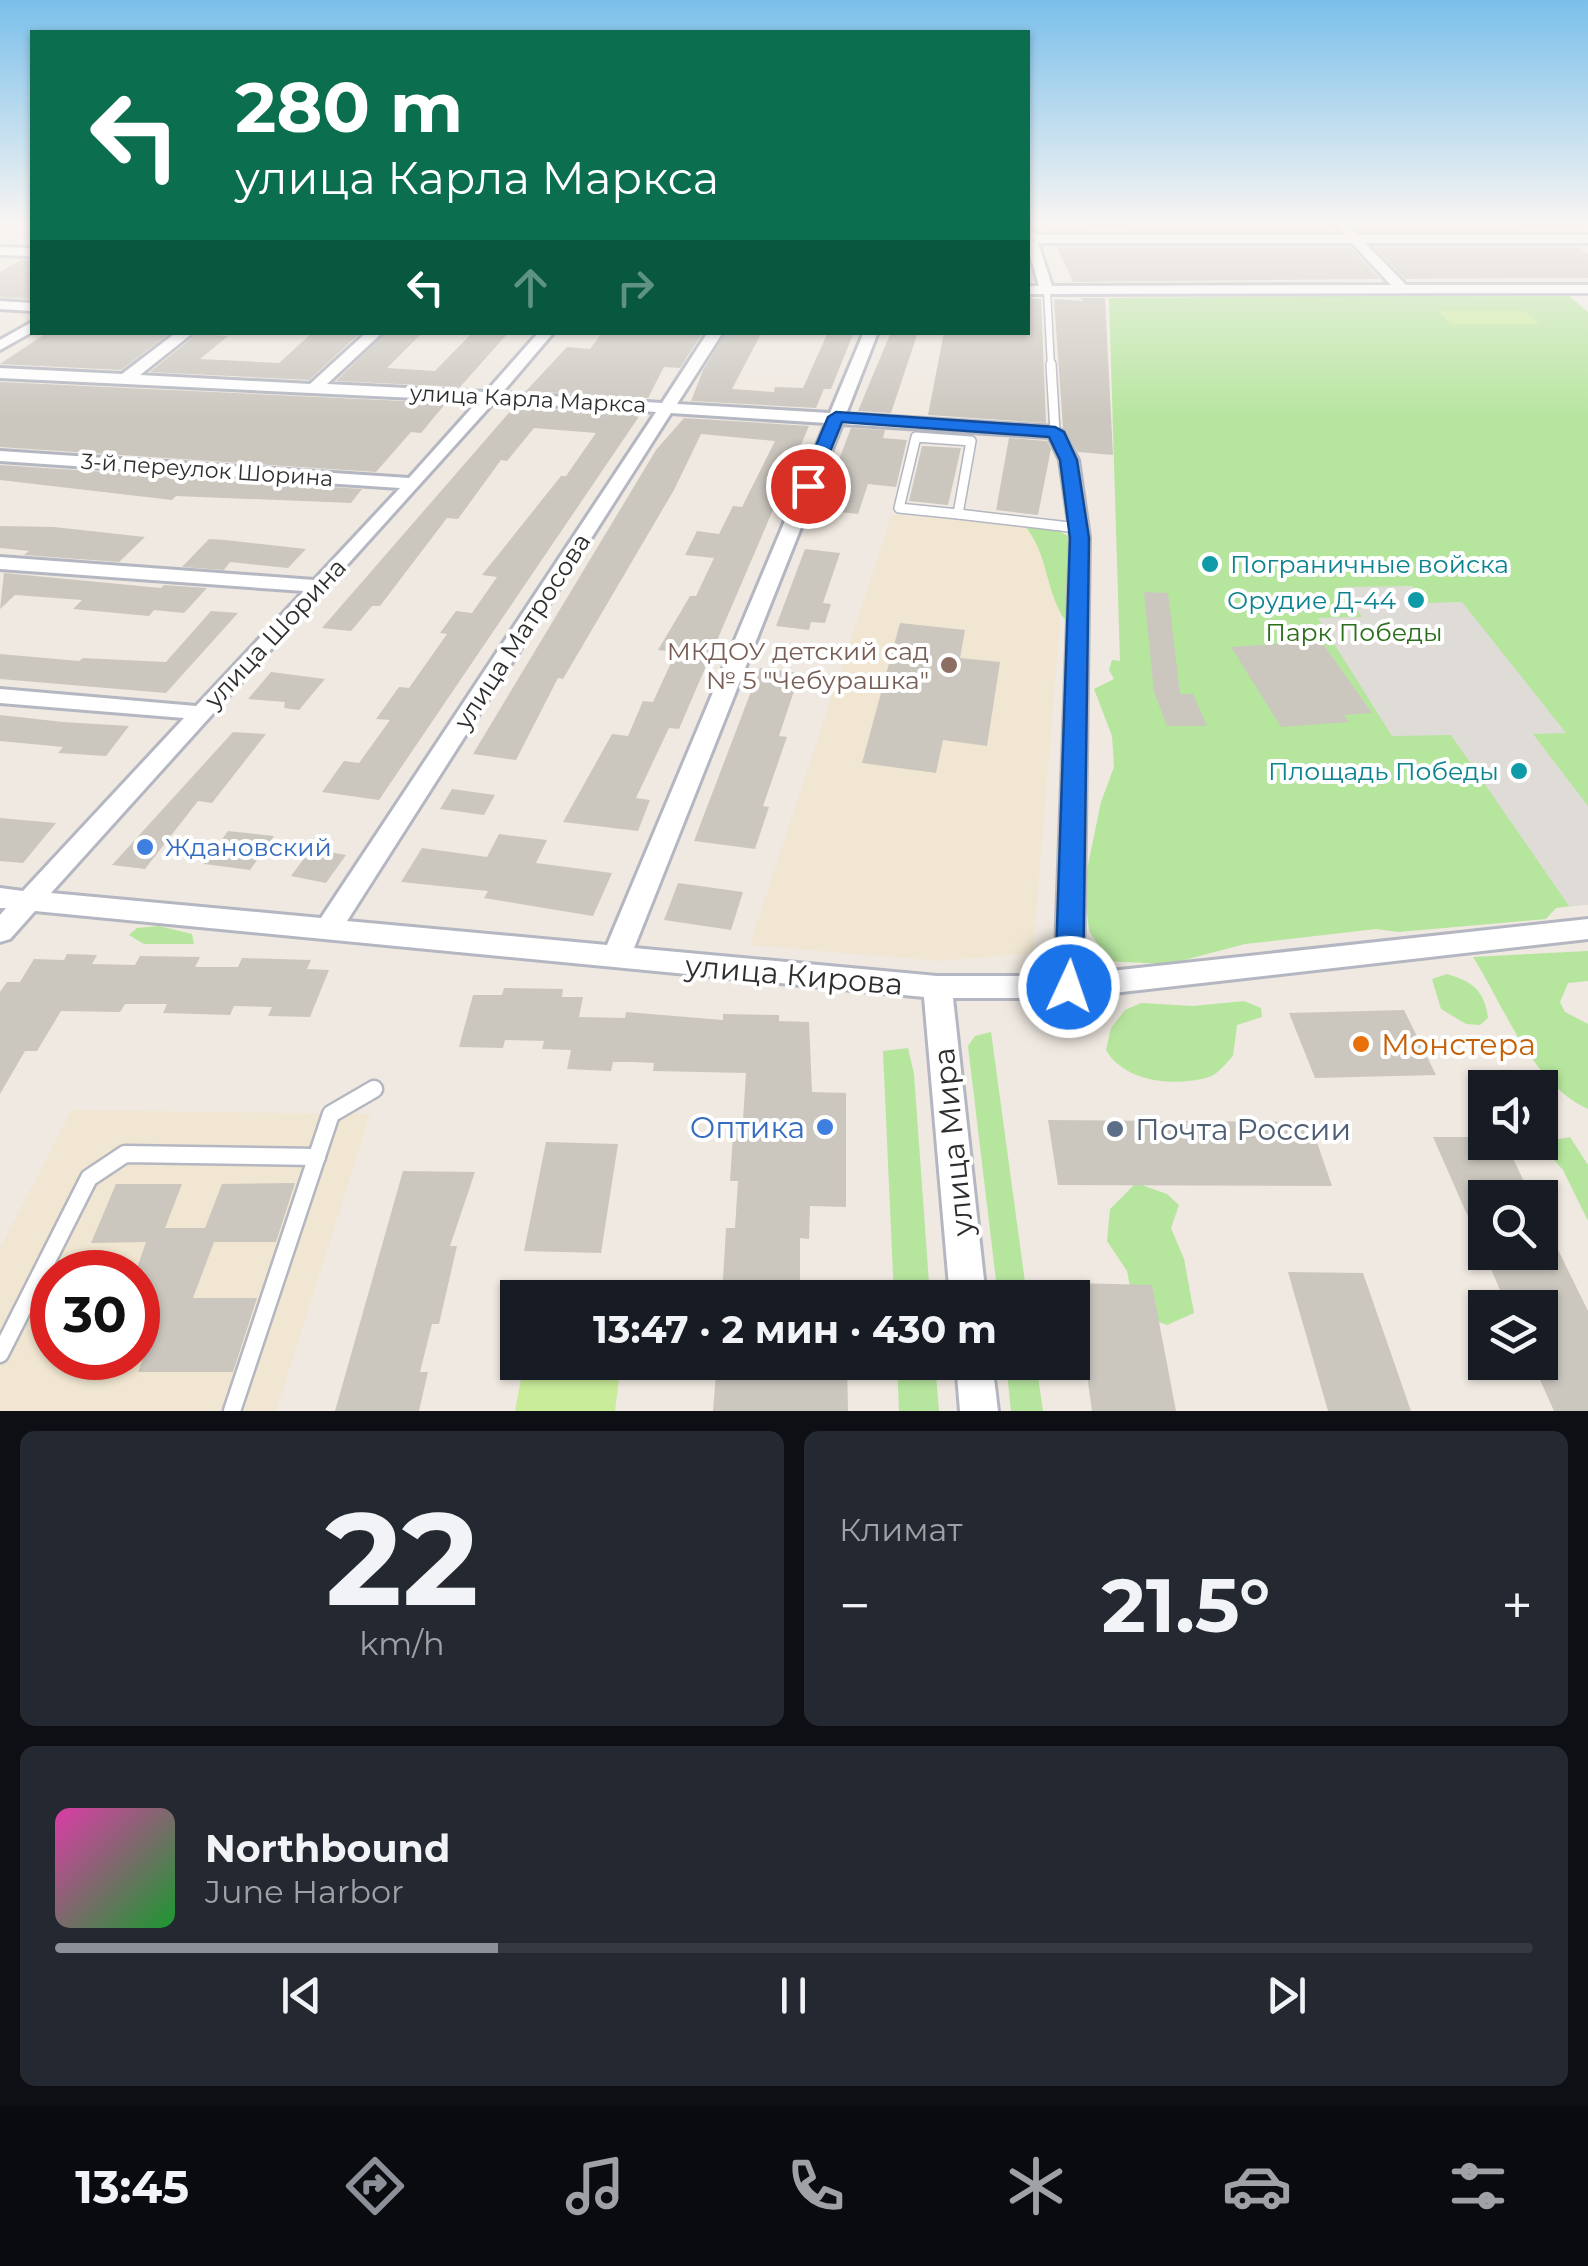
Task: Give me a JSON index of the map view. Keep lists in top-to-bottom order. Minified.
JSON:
{"streets":{"street":["улица Карла Маркса","3-й переулок Шорина","улица Матросова","улица Шорина","улица Кирова","улица Мира"]},"crossings":[["улица Карла Маркса","улица Матросова"],["улица Карла Маркса","улица Шорина"],["3-й переулок Шорина","улица Шорина"],["улица Матросова","улица Кирова"],["улица Шорина","улица Кирова"],["улица Кирова","улица Мира"]],"parks":["Парк Победы"],"places":["Пограничные войска","Орудие Д-44","МКДОУ детский сад № 5 \"Чебурашка\"","Площадь Победы","Ждановский","Монстера","Оптика","Почта России"],"page":{"turn":["280 m","улица Карла Маркса"],"limit":"30","trip":"13:47 · 2 мин · 430 m","tile":[["22","km/h"],"Климат"],"heat":["−","21.5°","+"],"song":["Northbound","June Harbor"],"tabs":"13:45"}}
